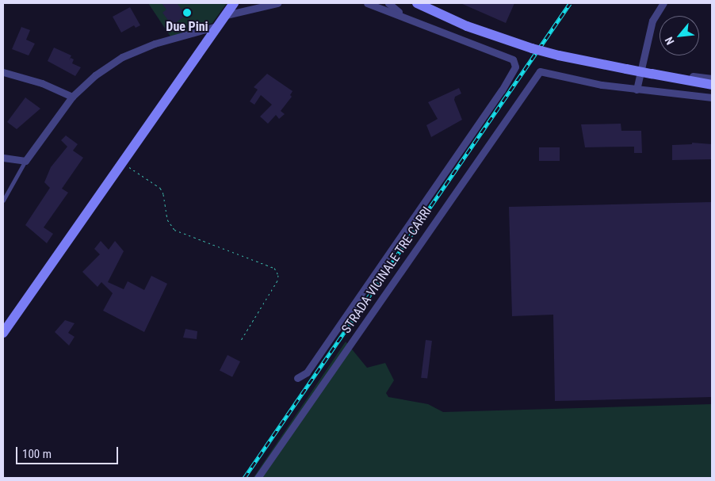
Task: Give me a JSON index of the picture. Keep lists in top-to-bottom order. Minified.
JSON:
{"streets":{"street":["STRADA VICINALE TRE CARRI"]},"places":["Due Pini"],"scale_bar":"100 m","north":"bottom left"}
